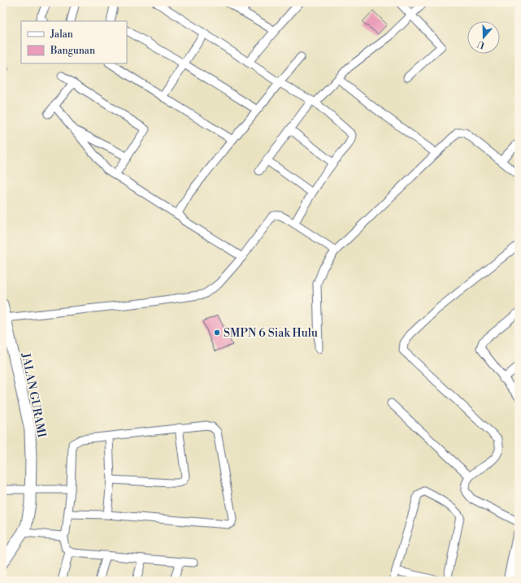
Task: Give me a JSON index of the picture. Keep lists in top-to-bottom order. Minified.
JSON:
{"streets":{"street":["JALAN GURAMI"]},"places":["SMPN 6 Siak Hulu"],"legend":["Jalan","Bangunan"],"north":"bottom"}
